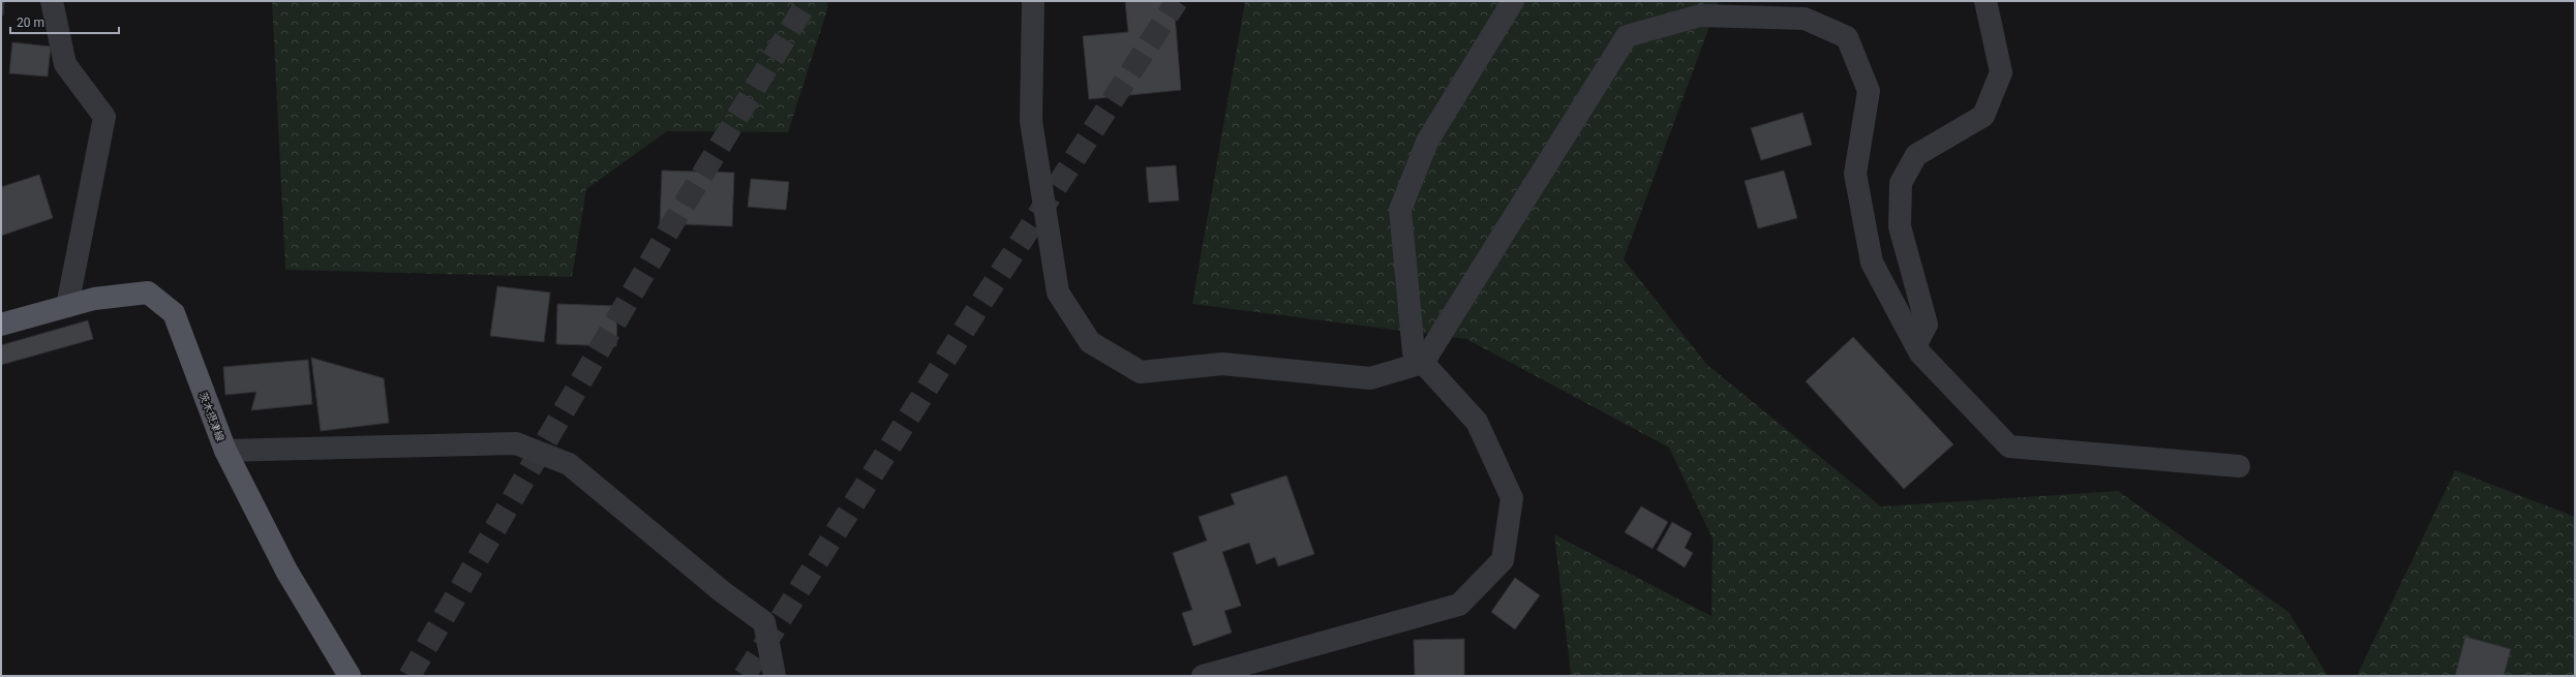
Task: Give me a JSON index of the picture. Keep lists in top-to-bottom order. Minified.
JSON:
{"streets":{"main road":["茨木摂津線"]},"scale_bar":"20 m"}
